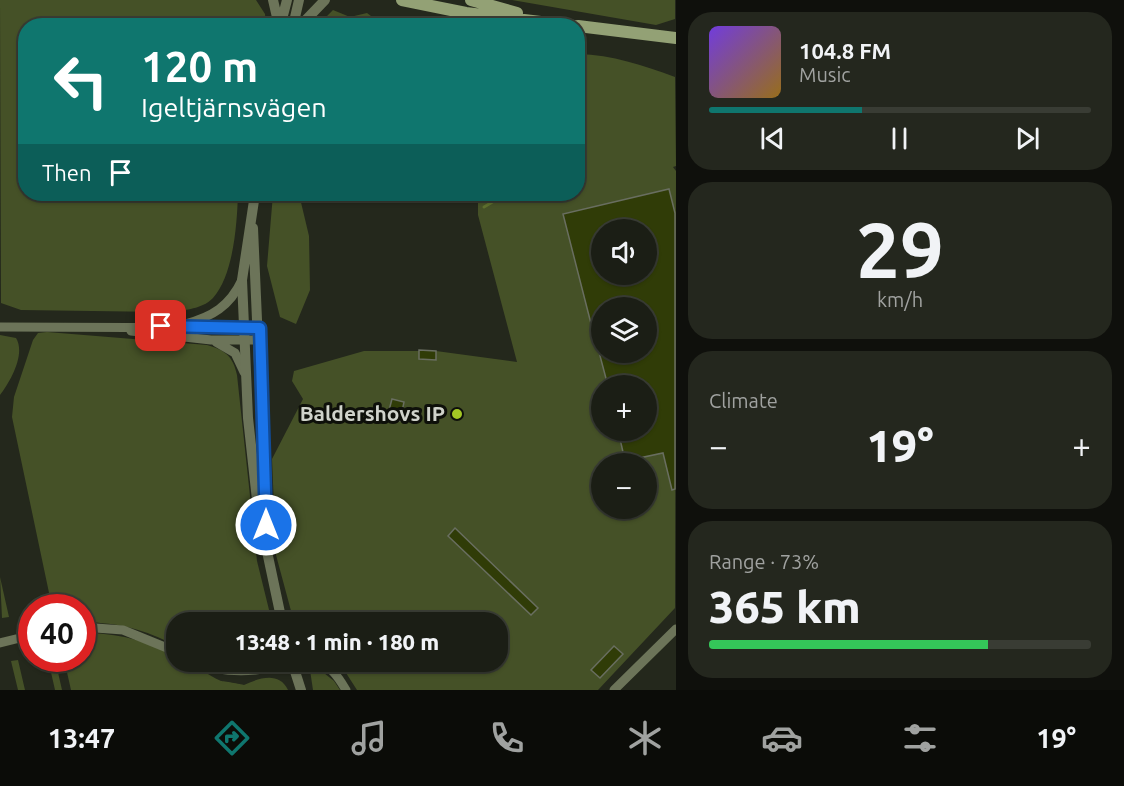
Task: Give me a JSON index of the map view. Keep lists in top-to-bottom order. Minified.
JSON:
{"places":["Baldershovs IP"],"page":{"turn":["120 m","Igeltjärnsvägen"],"song":["104.8 FM","Music"],"then":"Then","tile":[["29","km/h"],"Climate",["Range · 73%","365 km"]],"map_buttons":["+","−"],"heat":["−","19°","+"],"limit":"40","trip":"13:48 · 1 min · 180 m","tabs":["13:47","19°"]}}
